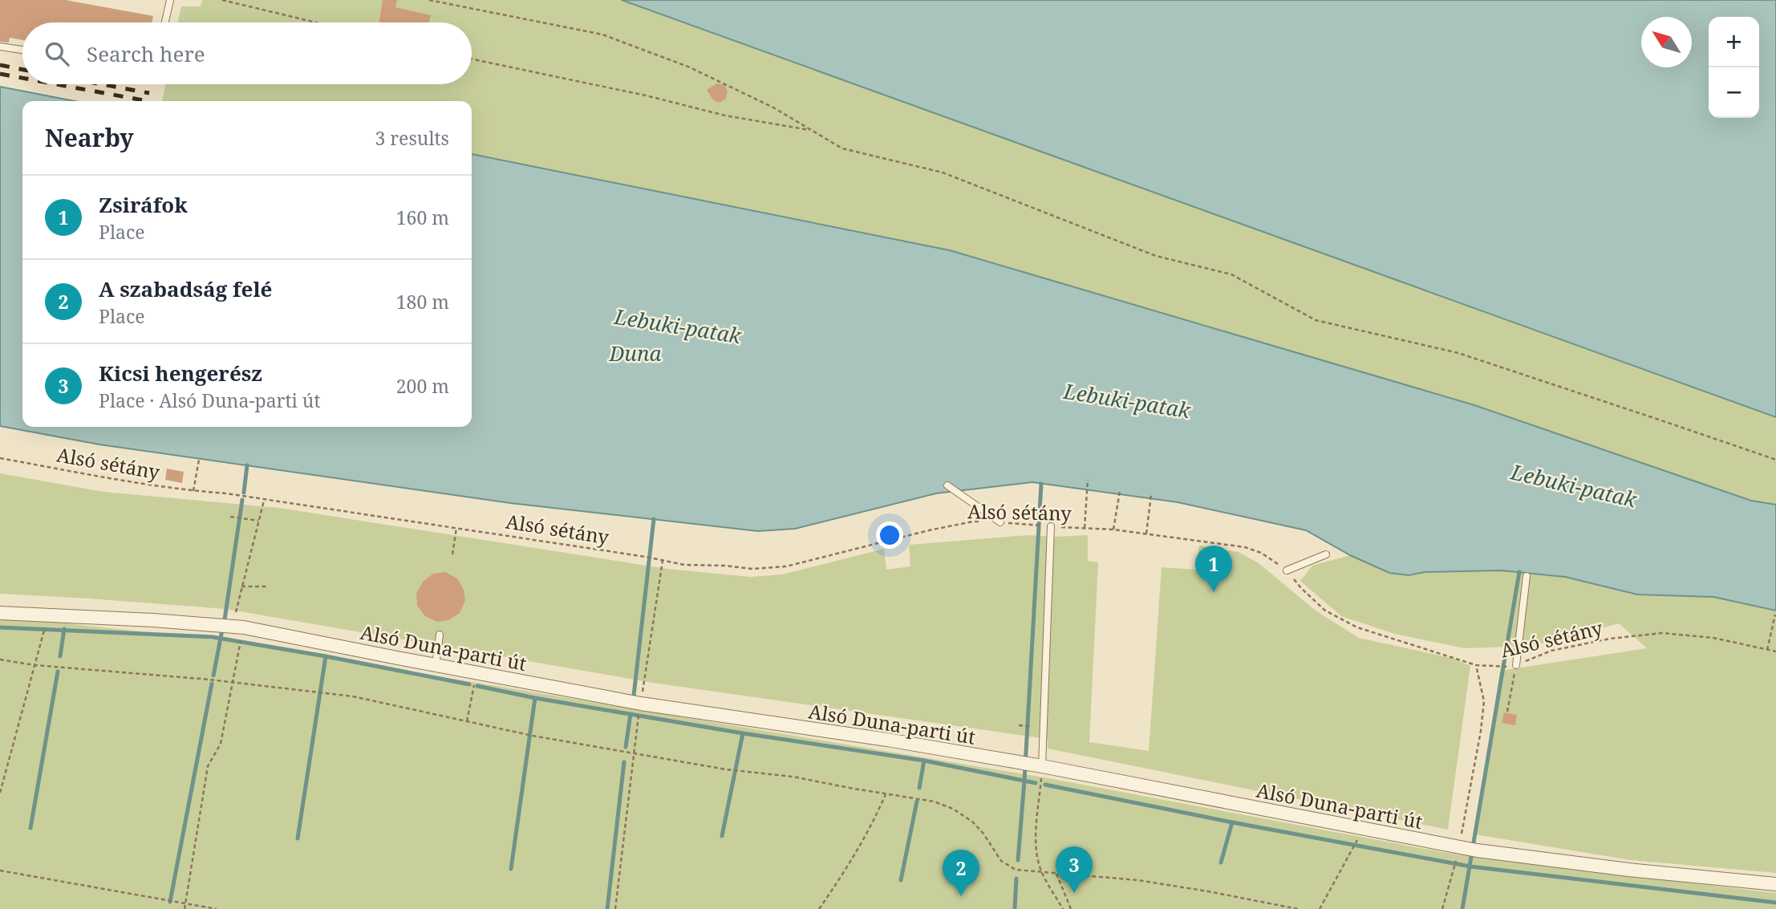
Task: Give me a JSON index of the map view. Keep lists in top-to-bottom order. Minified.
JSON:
{"streets":{"street":["Alsó Duna-parti út"],"path":["Alsó sétány"]},"water":["Lebuki-patak","Duna"],"north":"top left","page":{"map_buttons":["+","−"],"search":"Search here","heading":["Nearby","3 results"],"list":[{"mark":"1","name":"Zsiráfok","note":"Place","value":"160 m"},{"mark":"2","name":"A szabadság felé","note":"Place","value":"180 m"},{"mark":"3","name":"Kicsi hengerész","note":"Place · Alsó Duna-parti út","value":"200 m"}],"pins":["1","3","2"]}}
